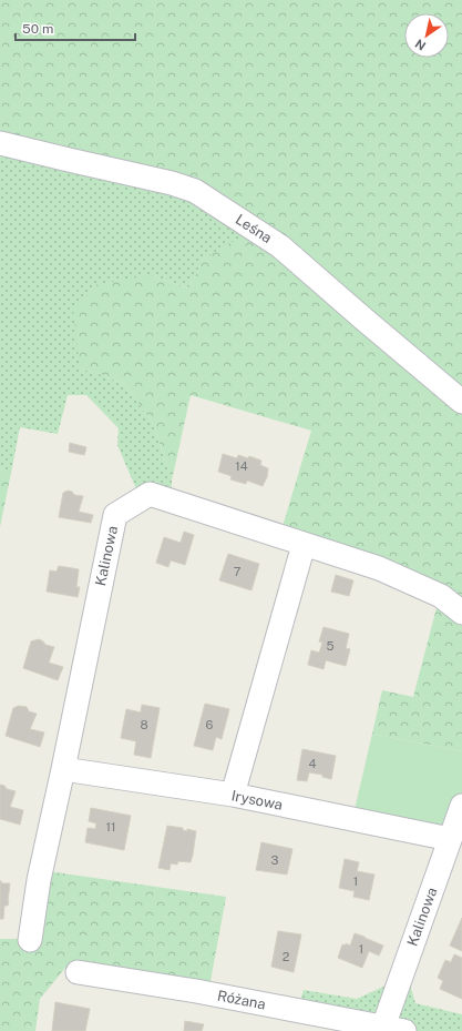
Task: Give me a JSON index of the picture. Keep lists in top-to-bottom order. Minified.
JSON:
{"streets":{"street":["Leśna","Kalinowa","Irysowa","Różana"]},"crossings":[["Kalinowa","Irysowa"],["Kalinowa","Różana"]],"house_numbers":["14","7","5","8","6","4","11","3","1","1","2"],"scale_bar":"50 m","north":"bottom left"}
